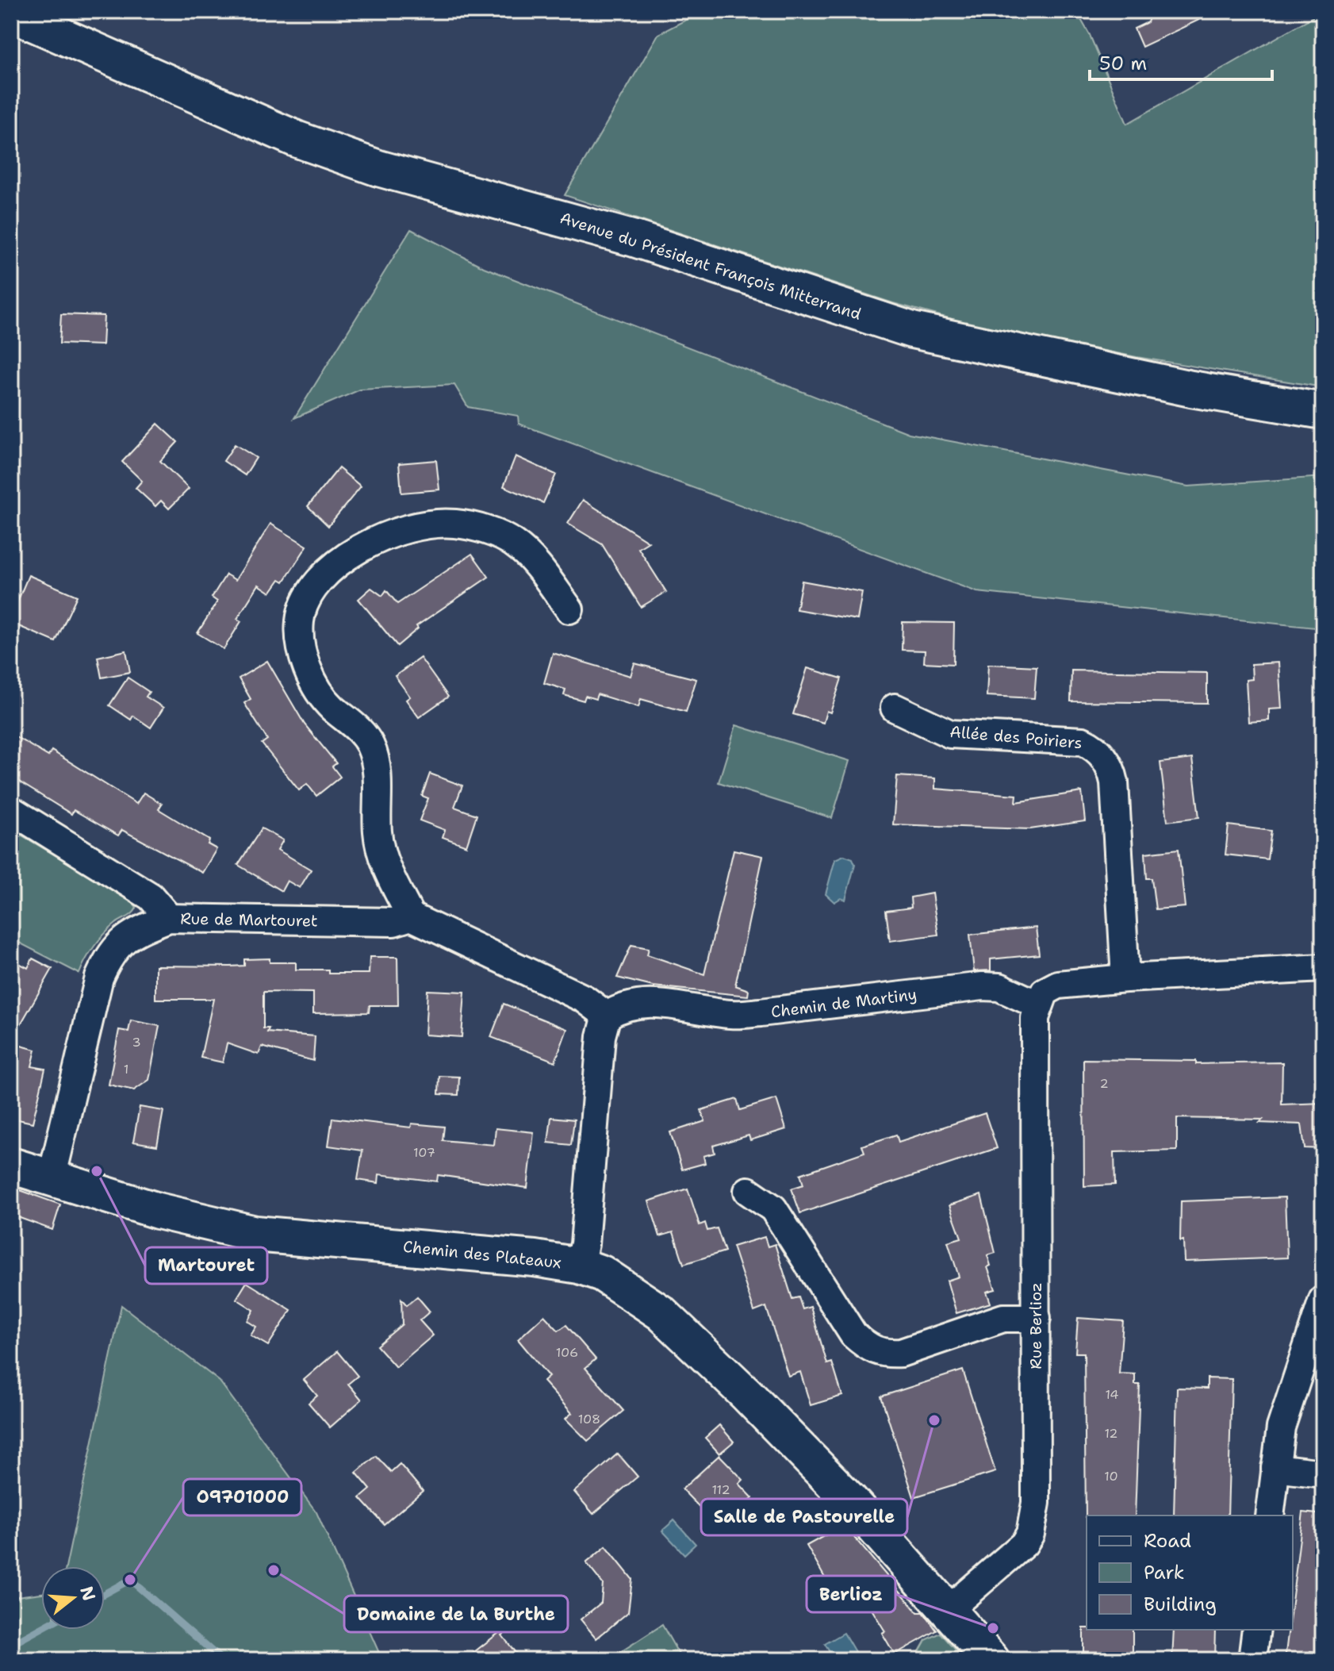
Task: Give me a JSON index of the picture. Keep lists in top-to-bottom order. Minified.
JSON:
{"streets":{"street":["Avenue du Président François Mitterrand","Allée des Poiriers","Rue de Martouret","Chemin de Martiny","Chemin des Plateaux","Rue Berlioz"]},"crossings":[["Rue de Martouret","Chemin des Plateaux"],["Chemin de Martiny","Rue Berlioz"],["Chemin des Plateaux","Rue Berlioz"]],"places":["Martouret","Salle de Pastourelle","Domaine de la Burthe","O9701000","Berlioz"],"house_numbers":["3","1","2","107","106","14","108","12","10","112"],"legend":["Road","Park","Building"],"scale_bar":"50 m","north":"right"}
